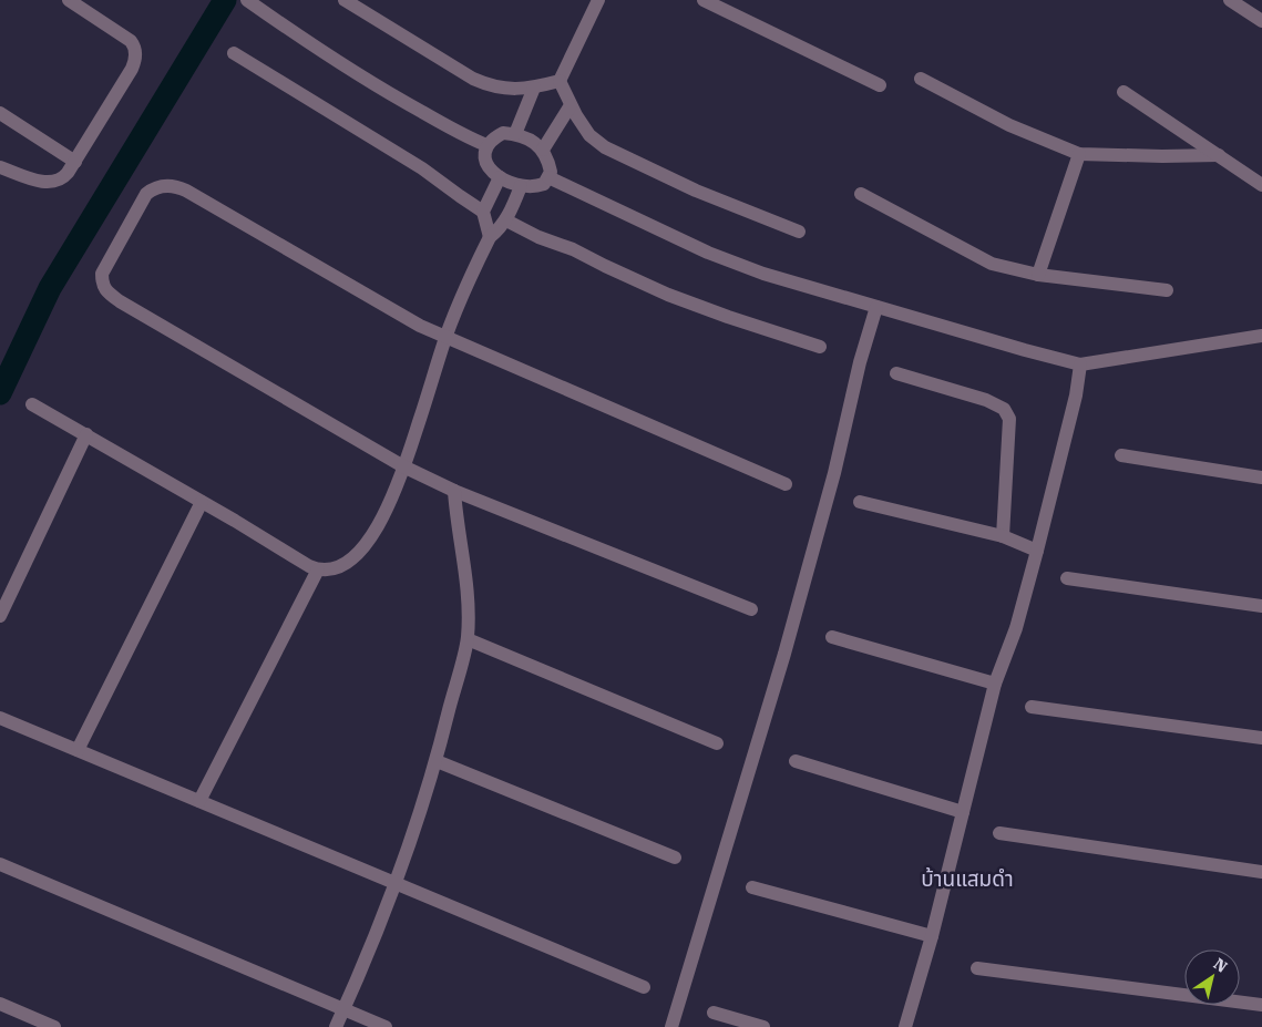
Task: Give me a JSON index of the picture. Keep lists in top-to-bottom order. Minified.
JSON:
{"districts":["บ้านแสมดำ"],"north":"top right"}
